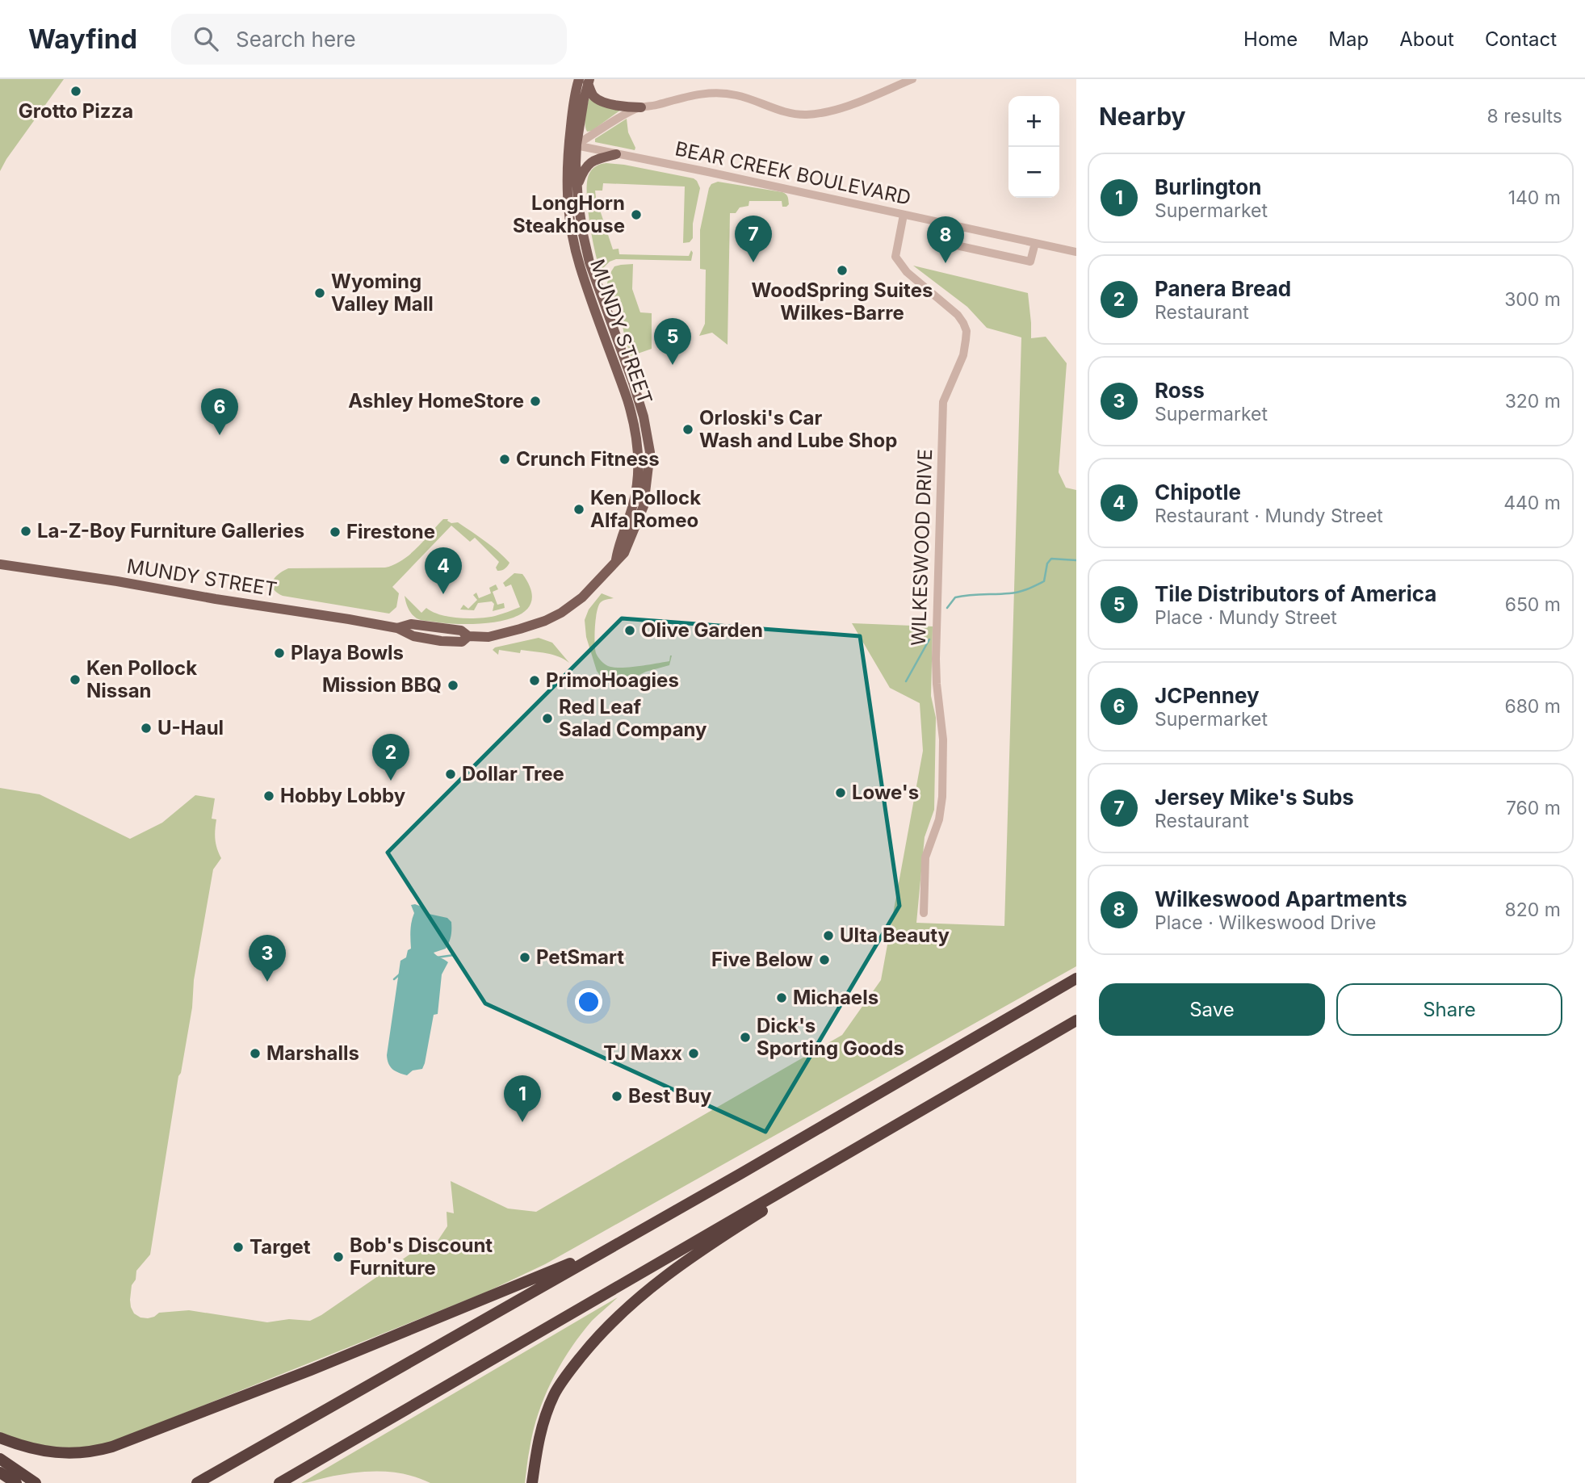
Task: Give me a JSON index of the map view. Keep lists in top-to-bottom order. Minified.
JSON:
{"streets":{"main road":["MUNDY STREET"],"street":["BEAR CREEK BOULEVARD","WILKESWOOD DRIVE"]},"crossings":[["BEAR CREEK BOULEVARD","MUNDY STREET"],["BEAR CREEK BOULEVARD","WILKESWOOD DRIVE"]],"places":["Grotto Pizza","LongHorn Steakhouse","WoodSpring Suites Wilkes-Barre","Wyoming Valley Mall","Ashley HomeStore","Orloski's Car Wash and Lube Shop","Crunch Fitness","Ken Pollock Alfa Romeo","La-Z-Boy Furniture Galleries","Firestone","Olive Garden","Playa Bowls","Ken Pollock Nissan","PrimoHoagies","Mission BBQ","Red Leaf Salad Company","U-Haul","Dollar Tree","Lowe's","Hobby Lobby","Ulta Beauty","PetSmart","Five Below","Michaels","Dick's Sporting Goods","Marshalls","TJ Maxx","Best Buy","Target","Bob's Discount Furniture"],"page":{"header":"Wayfind","search":"Search here","nav":["Home","Map","About","Contact"],"heading":["Nearby","8 results"],"map_buttons":["+","−"],"list":[{"mark":"1","name":"Burlington","note":"Supermarket","value":"140 m"},{"mark":"2","name":"Panera Bread","note":"Restaurant","value":"300 m"},{"mark":"3","name":"Ross","note":"Supermarket","value":"320 m"},{"mark":"4","name":"Chipotle","note":"Restaurant · Mundy Street","value":"440 m"},{"mark":"5","name":"Tile Distributors of America","note":"Place · Mundy Street","value":"650 m"},{"mark":"6","name":"JCPenney","note":"Supermarket","value":"680 m"},{"mark":"7","name":"Jersey Mike's Subs","note":"Restaurant","value":"760 m"},{"mark":"8","name":"Wilkeswood Apartments","note":"Place · Wilkeswood Drive","value":"820 m"}],"pins":["7","8","5","6","4","2","3","1"],"buttons":["Save","Share"]}}
